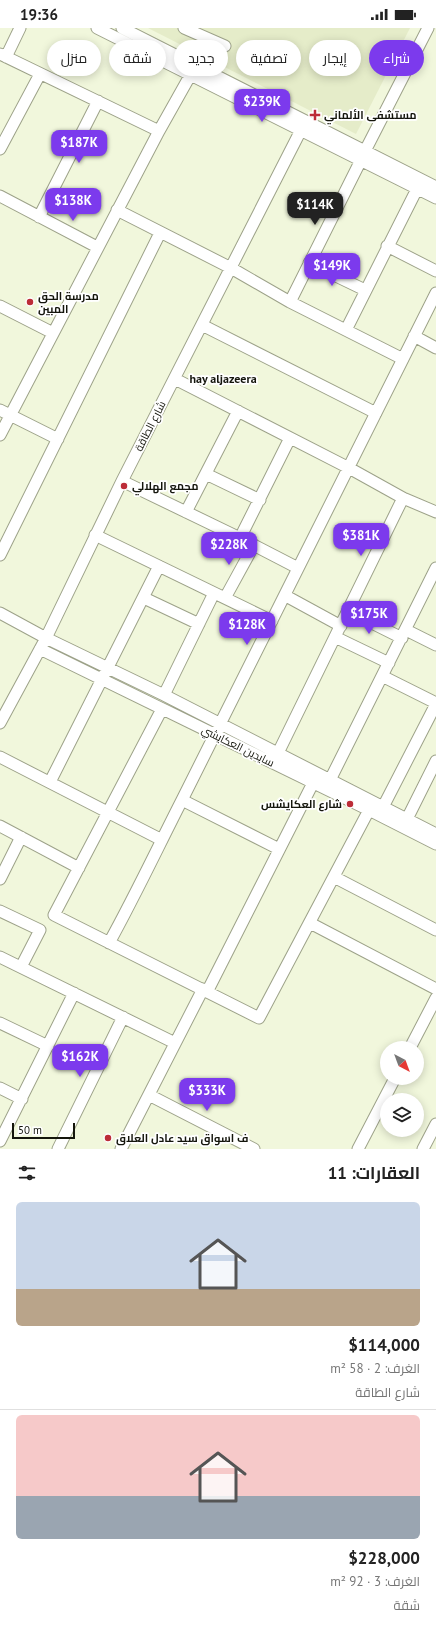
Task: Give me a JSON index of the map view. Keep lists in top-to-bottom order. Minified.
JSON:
{"streets":{"street":["شارع الطاقة","سايدين العكايشي"]},"crossings":[["شارع الطاقة","سايدين العكايشي"]],"districts":["hay aljazeera"],"places":{"health":["مستشفى الألماني"],"other":["مدرسة الحق المبين","مجمع الهلالي","شارع العكايشس","ف اسواق سيد عادل العلاق"]},"scale_bar":"50 m","north":"bottom right","page":{"status":"19:36","chip":["شراء","إيجار","تصفية","جديد","شقة","منزل"],"price":["$239K","$187K","$138K","$114K","$149K","$381K","$228K","$175K","$128K","$162K","$333K"],"scale":"50 m","heading":"العقارات: 11","list":[{"name":"$114,000","note":"الغرف: 2 · 58 m² · شارع الطاقة"},{"name":"$228,000","note":"الغرف: 3 · 92 m² · شقة"}]}}
